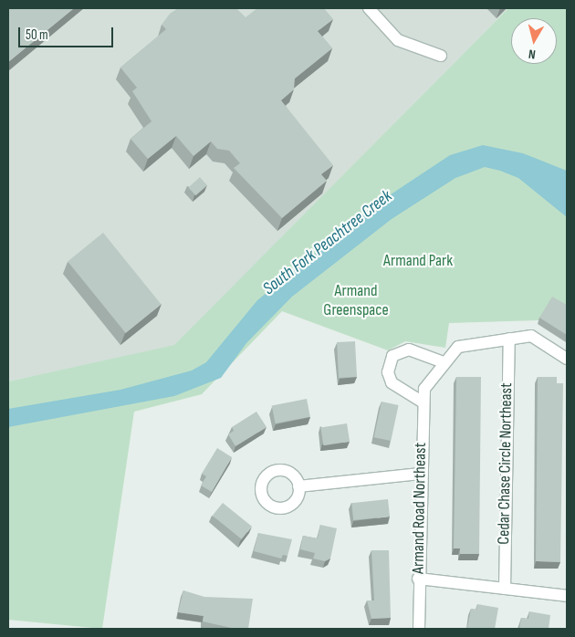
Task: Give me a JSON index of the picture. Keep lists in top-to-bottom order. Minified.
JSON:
{"streets":{"street":["Cedar Chase Circle Northeast","Armand Road Northeast"]},"water":["South Fork Peachtree Creek"],"parks":["Armand Park","Armand Greenspace"],"scale_bar":"50 m","north":"bottom"}
